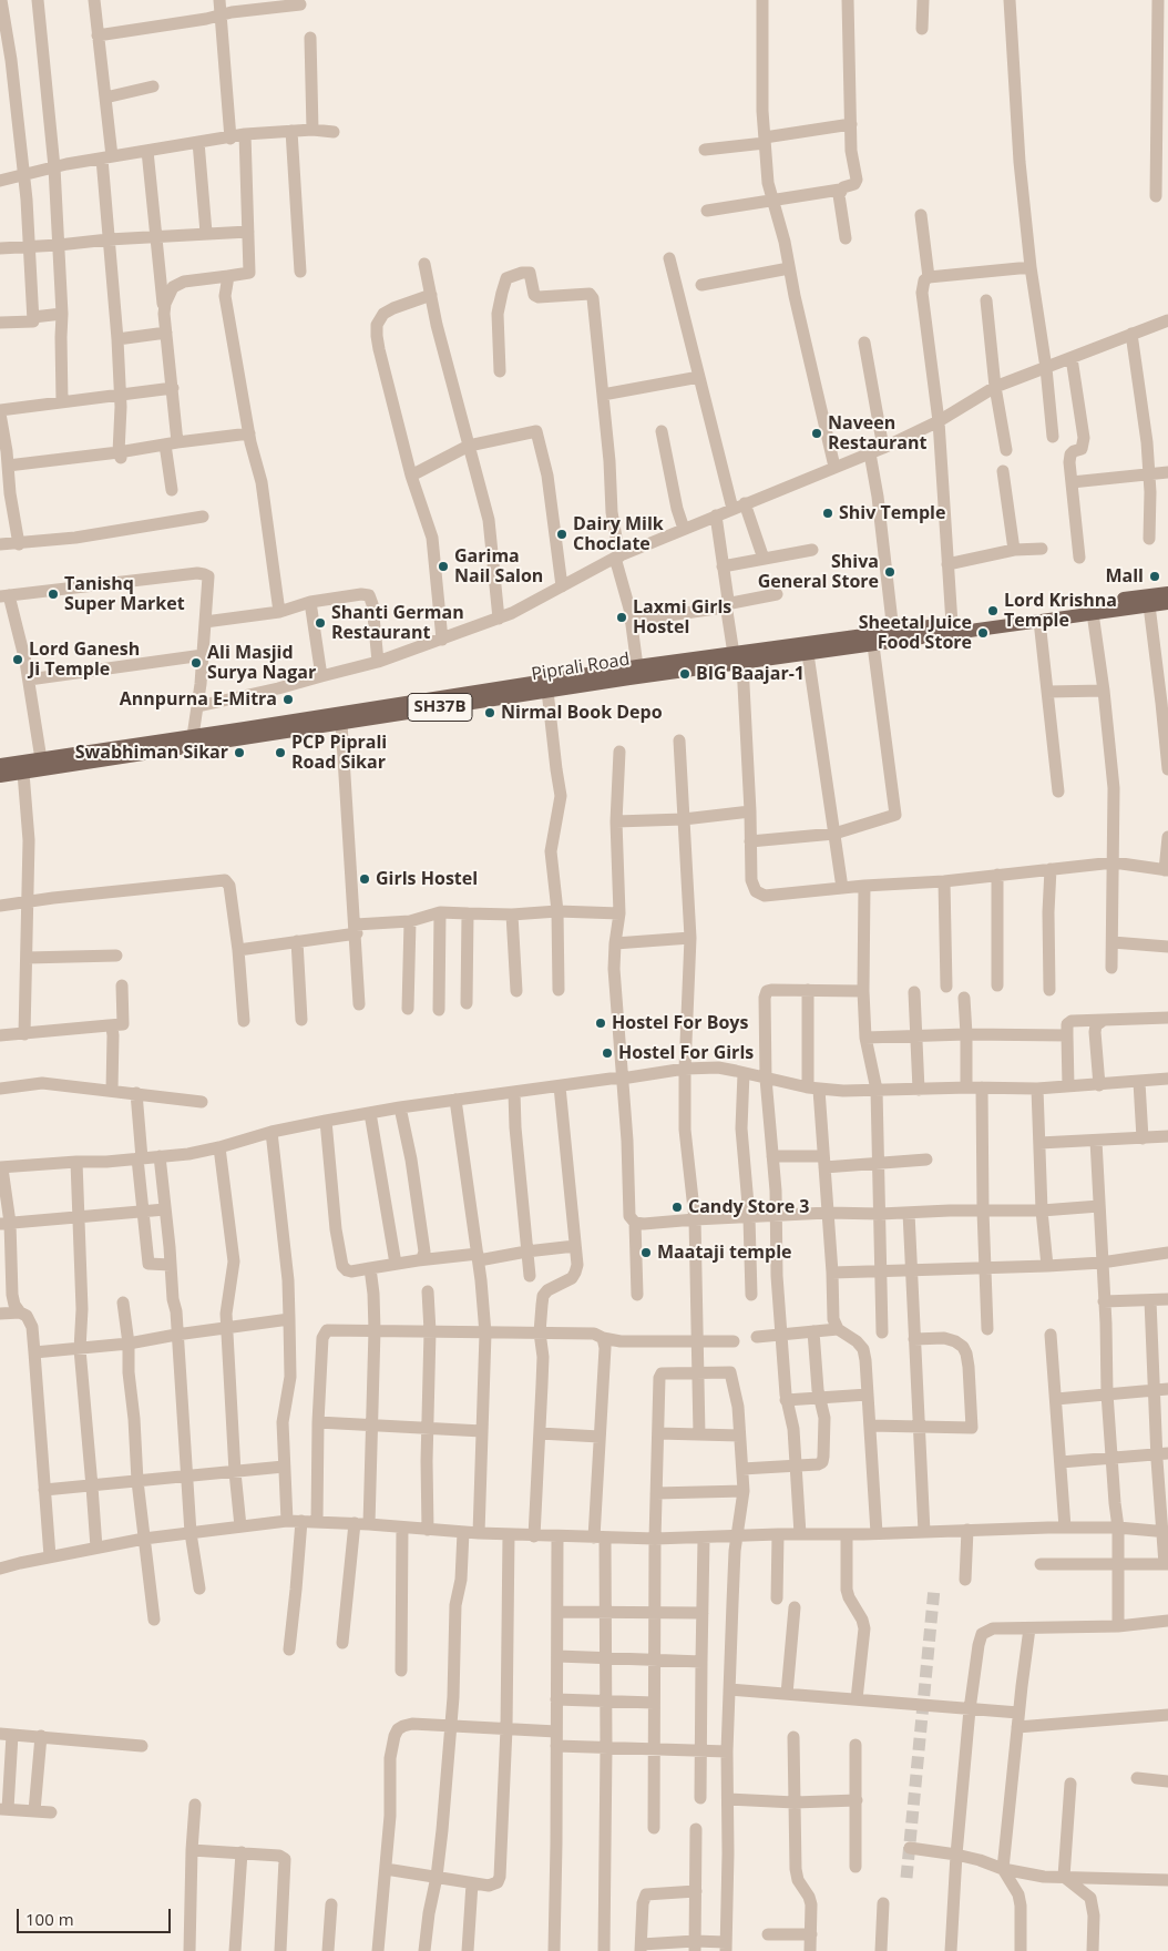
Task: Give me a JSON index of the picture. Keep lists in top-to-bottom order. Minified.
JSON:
{"streets":{"main road":["Piprali Road","SH37B"]},"places":["Naveen Restaurant","Shiv Temple","Dairy Milk Choclate","Garima Nail Salon","Shiva General Store","Mall","Tanishq Super Market","Lord Krishna Temple","Laxmi Girls Hostel","Shanti German Restaurant","Sheetal Juice Food Store","Lord Ganesh Ji Temple","Ali Masjid Surya Nagar","BIG Baajar-1","Annpurna E-Mitra","Nirmal Book Depo","Swabhiman Sikar","PCP Piprali Road Sikar","Girls Hostel","Hostel For Boys","Hostel For Girls","Candy Store 3","Maataji temple"],"scale_bar":"100 m"}
